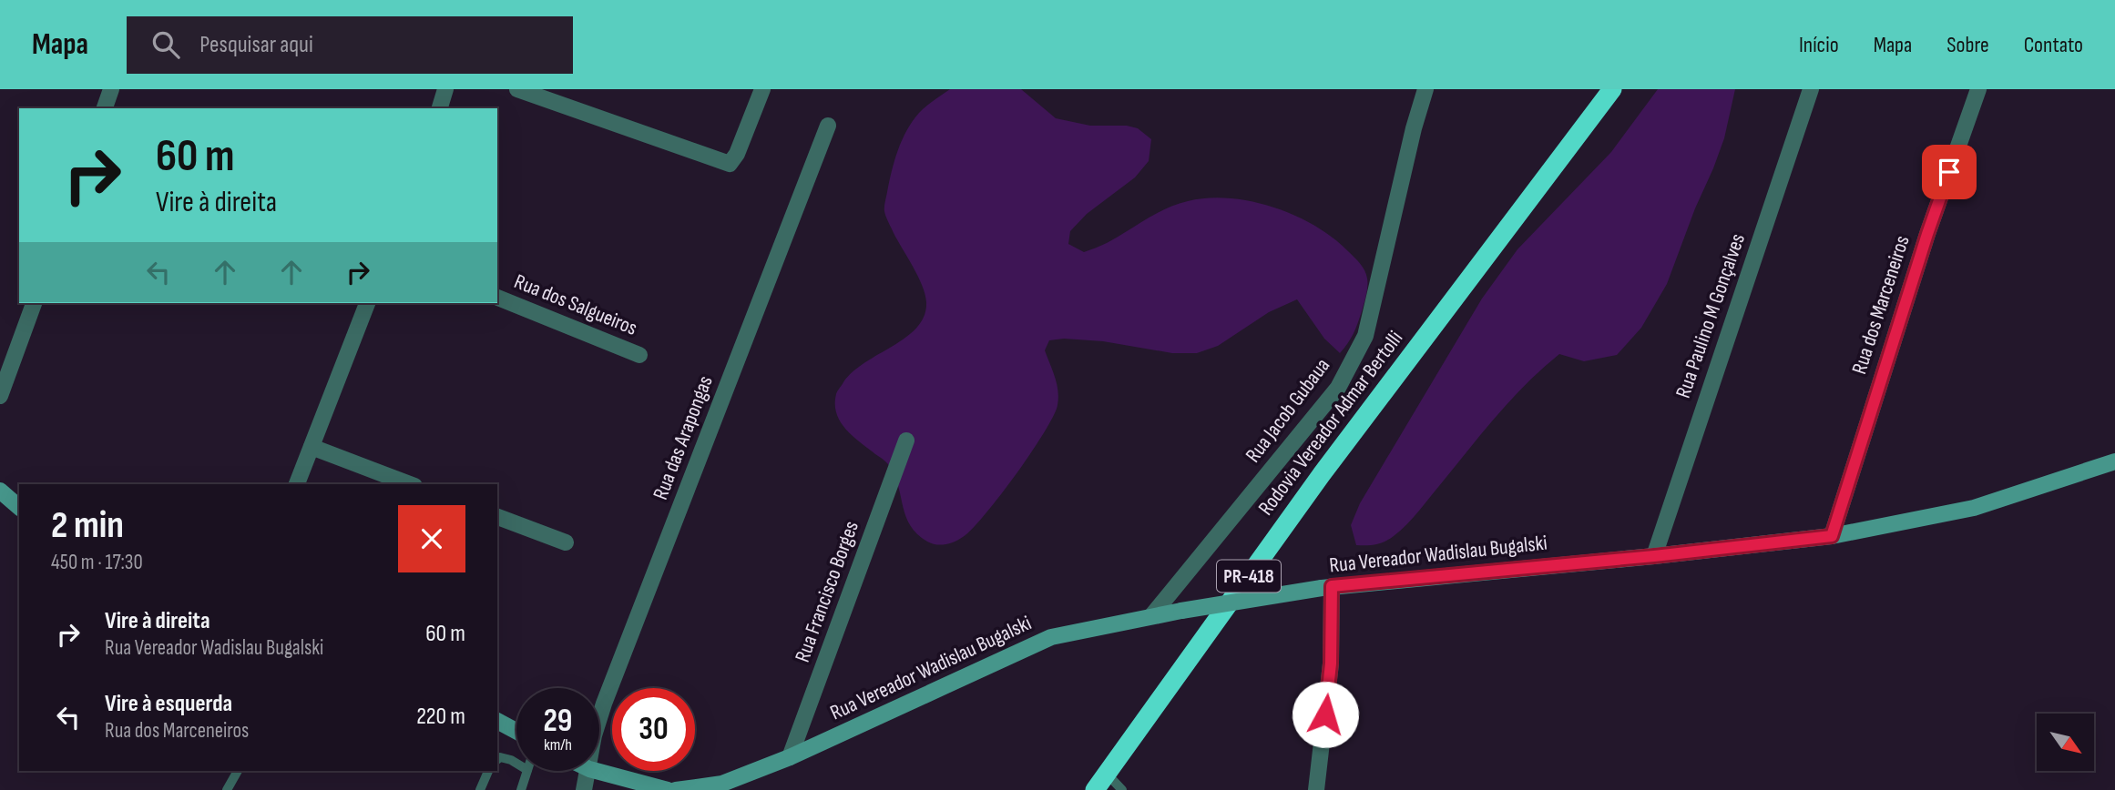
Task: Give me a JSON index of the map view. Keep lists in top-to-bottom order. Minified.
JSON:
{"streets":{"highway":["Rodovia Vereador Admar Bertolli","PR-418"],"main road":["Rua Vereador Wadislau Bugalski"],"street":["Rua dos Salgueiros","Rua dos Marceneiros","Rua Paulino M Gonçalves","Rua Jacob Gubaua","Rua das Arapongas","Rua Francisco Borges"]},"crossings":[["Rua dos Marceneiros","Rua Vereador Wadislau Bugalski"],["Rua Paulino M Gonçalves","Rua Vereador Wadislau Bugalski"],["Rua Jacob Gubaua","Rua Vereador Wadislau Bugalski"],["Rua Vereador Wadislau Bugalski","Rua Francisco Borges"]],"north":"bottom right","page":{"header":"Mapa","search":"Pesquisar aqui","nav":["Início","Mapa","Sobre","Contato"],"turn":["60 m","Vire à direita"],"heading":["2 min","450 m · 17:30"],"list":[{"name":"Vire à direita","note":"Rua Vereador Wadislau Bugalski","value":"60 m"},{"name":"Vire à esquerda","note":"Rua dos Marceneiros","value":"220 m"}],"speed":"29 km/h","limit":"30"}}
